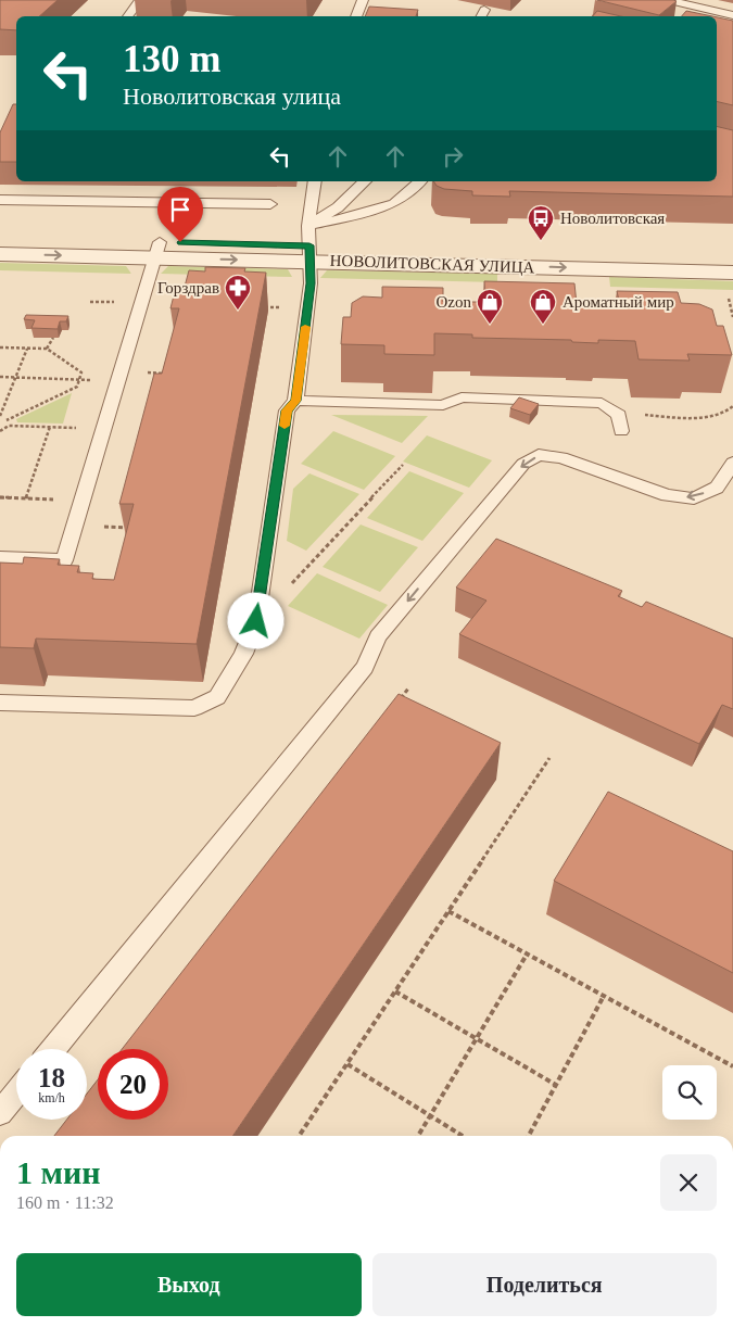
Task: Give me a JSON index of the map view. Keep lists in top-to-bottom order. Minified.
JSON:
{"streets":{"street":["НОВОЛИТОВСКАЯ УЛИЦА"]},"places":{"bus stop":["Новолитовская"],"pharmacy":["Горздрав"],"shop":["Ozon","Ароматный мир"]},"page":{"turn":["130 m","Новолитовская улица"],"speed":"18 km/h","limit":"20","heading":["1 мин","160 m · 11:32"],"buttons":["Выход","Поделиться"]}}
